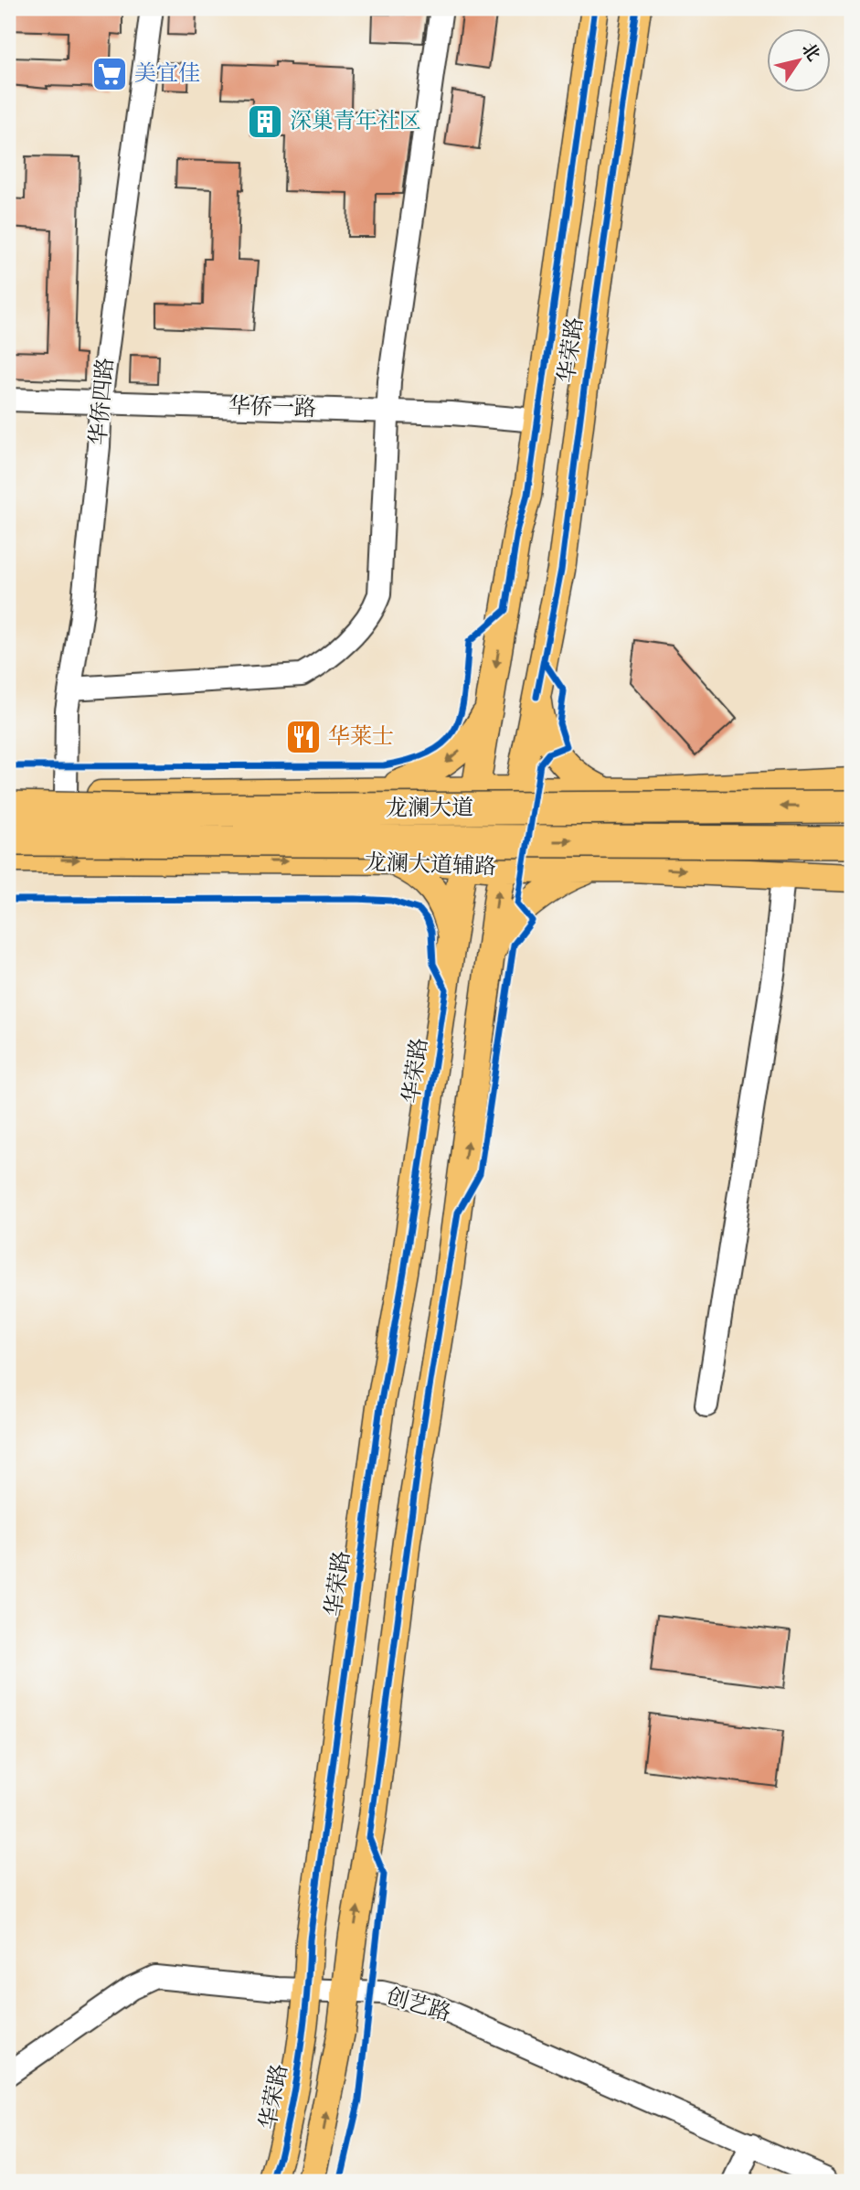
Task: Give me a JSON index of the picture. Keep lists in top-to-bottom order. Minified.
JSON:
{"streets":{"highway":["龙澜大道"],"main road":["华荣路","龙澜大道辅路"],"street":["华侨四路","华侨一路","创艺路"]},"crossings":[["华荣路","华侨一路"],["华荣路","龙澜大道辅路"],["华荣路","创艺路"],["华侨四路","华侨一路"]],"places":{"supermarket":["美宜佳"],"building":["深巢青年社区"],"restaurant":["华莱士"]},"north":"top right"}
